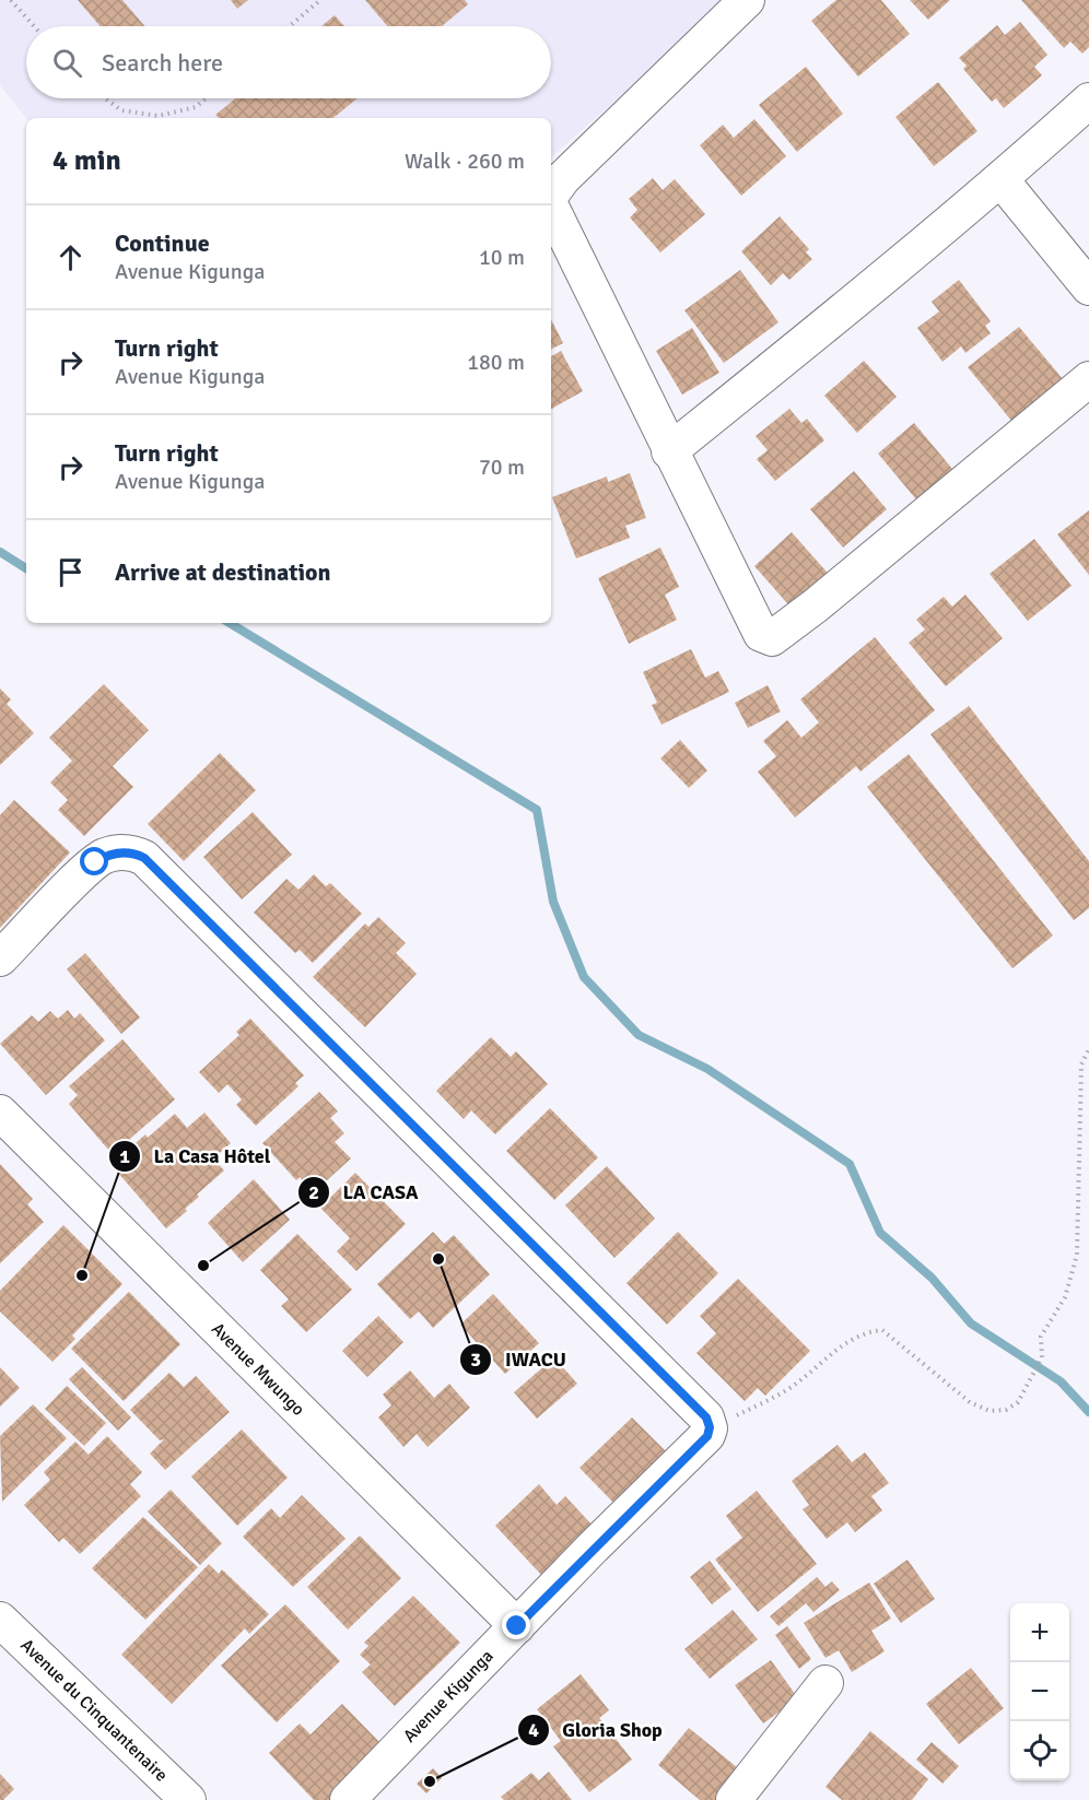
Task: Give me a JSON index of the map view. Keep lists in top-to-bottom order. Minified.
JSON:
{"streets":{"street":["Avenue Mwungo","Avenue Kigunga","Avenue du Cinquantenaire"]},"crossings":[["Avenue Mwungo","Avenue Kigunga"]],"places":["IWACU","LA CASA","La Casa Hôtel","Gloria Shop"],"page":{"search":"Search here","heading":["4 min","Walk · 260 m"],"list":[["Continue","Avenue Kigunga","10 m"],["Turn right","Avenue Kigunga","180 m"],["Turn right","Avenue Kigunga","70 m"],"Arrive at destination"],"map_buttons":["+","−"]}}
